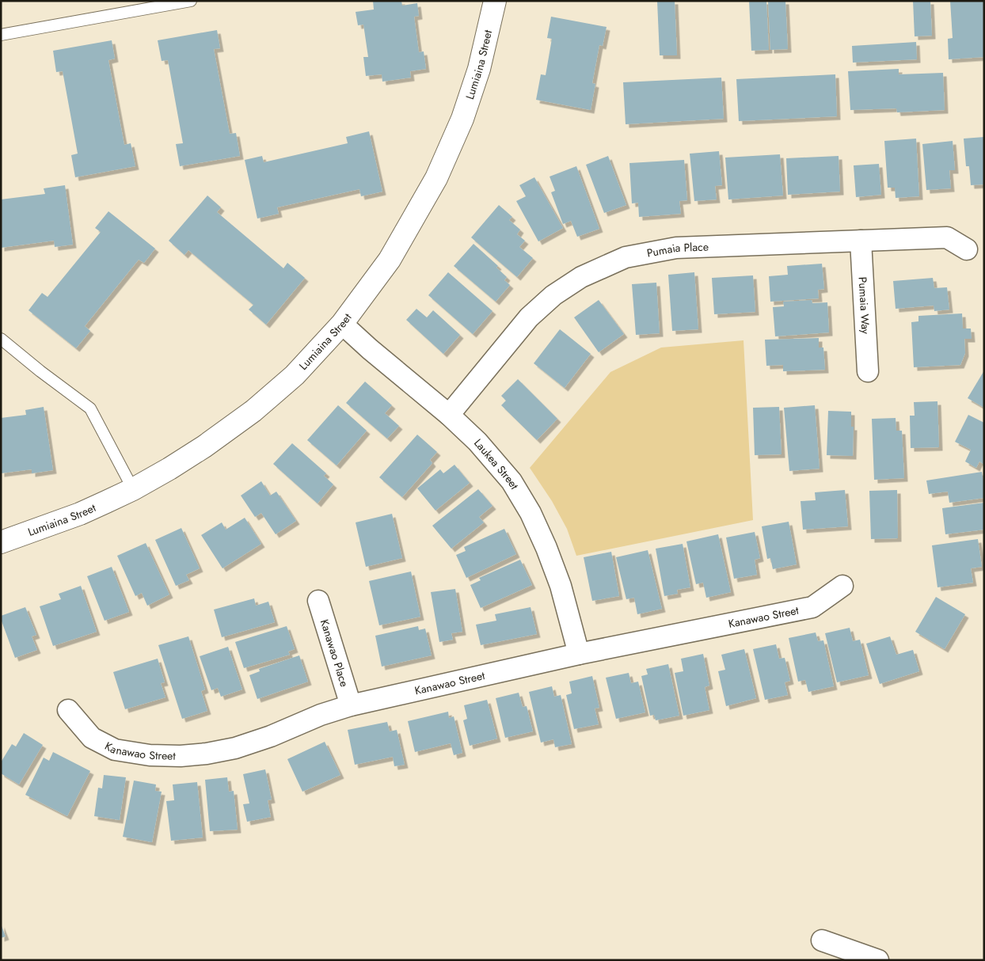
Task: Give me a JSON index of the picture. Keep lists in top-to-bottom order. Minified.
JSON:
{"streets":{"street":["Lumiaina Street","Pumaia Place","Pumaia Way","Laukea Street","Kanawao Street","Kanawao Place"]},"crossings":[["Lumiaina Street","Laukea Street"],["Pumaia Place","Pumaia Way"],["Pumaia Place","Laukea Street"],["Laukea Street","Kanawao Street"],["Kanawao Street","Kanawao Place"]]}
